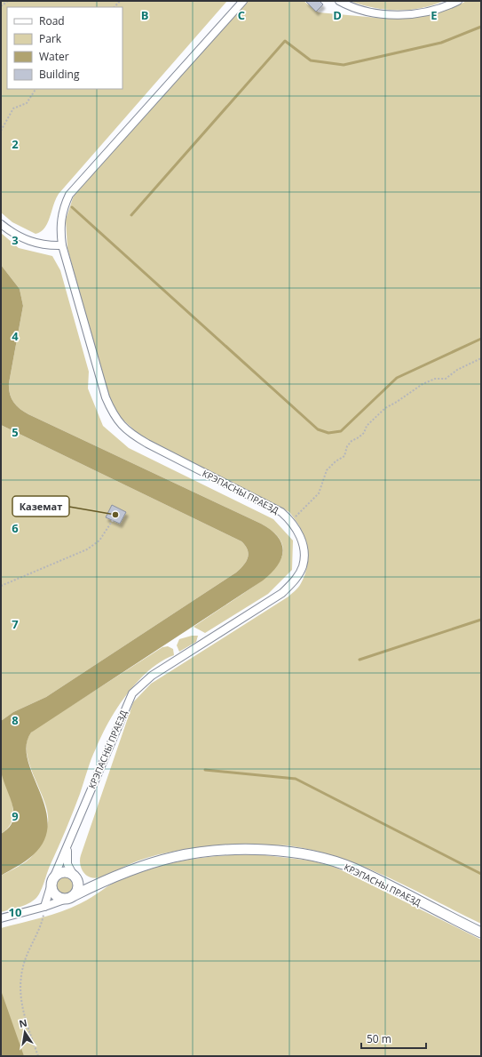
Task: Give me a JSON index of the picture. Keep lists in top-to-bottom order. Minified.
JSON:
{"streets":{"street":["КРЭПАСНЫ ПРАЕЗД"]},"places":["Каземат"],"legend":["Road","Park","Water","Building"],"scale_bar":"50 m","north":"top","grid":{"columns":["B","C","D","E"],"rows":["2","3","4","5","6","7","8","9","10"]}}
